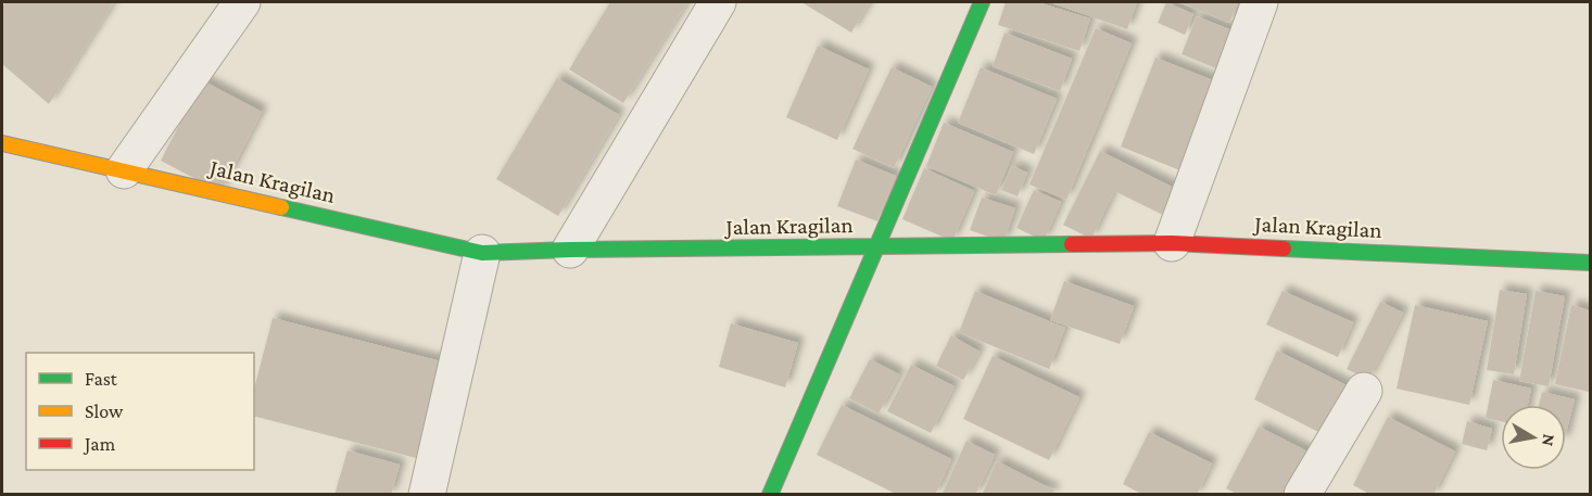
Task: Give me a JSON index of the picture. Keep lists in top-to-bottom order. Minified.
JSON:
{"streets":{"street":["Jalan Kragilan"]},"legend":["Fast","Slow","Jam"],"north":"right"}
